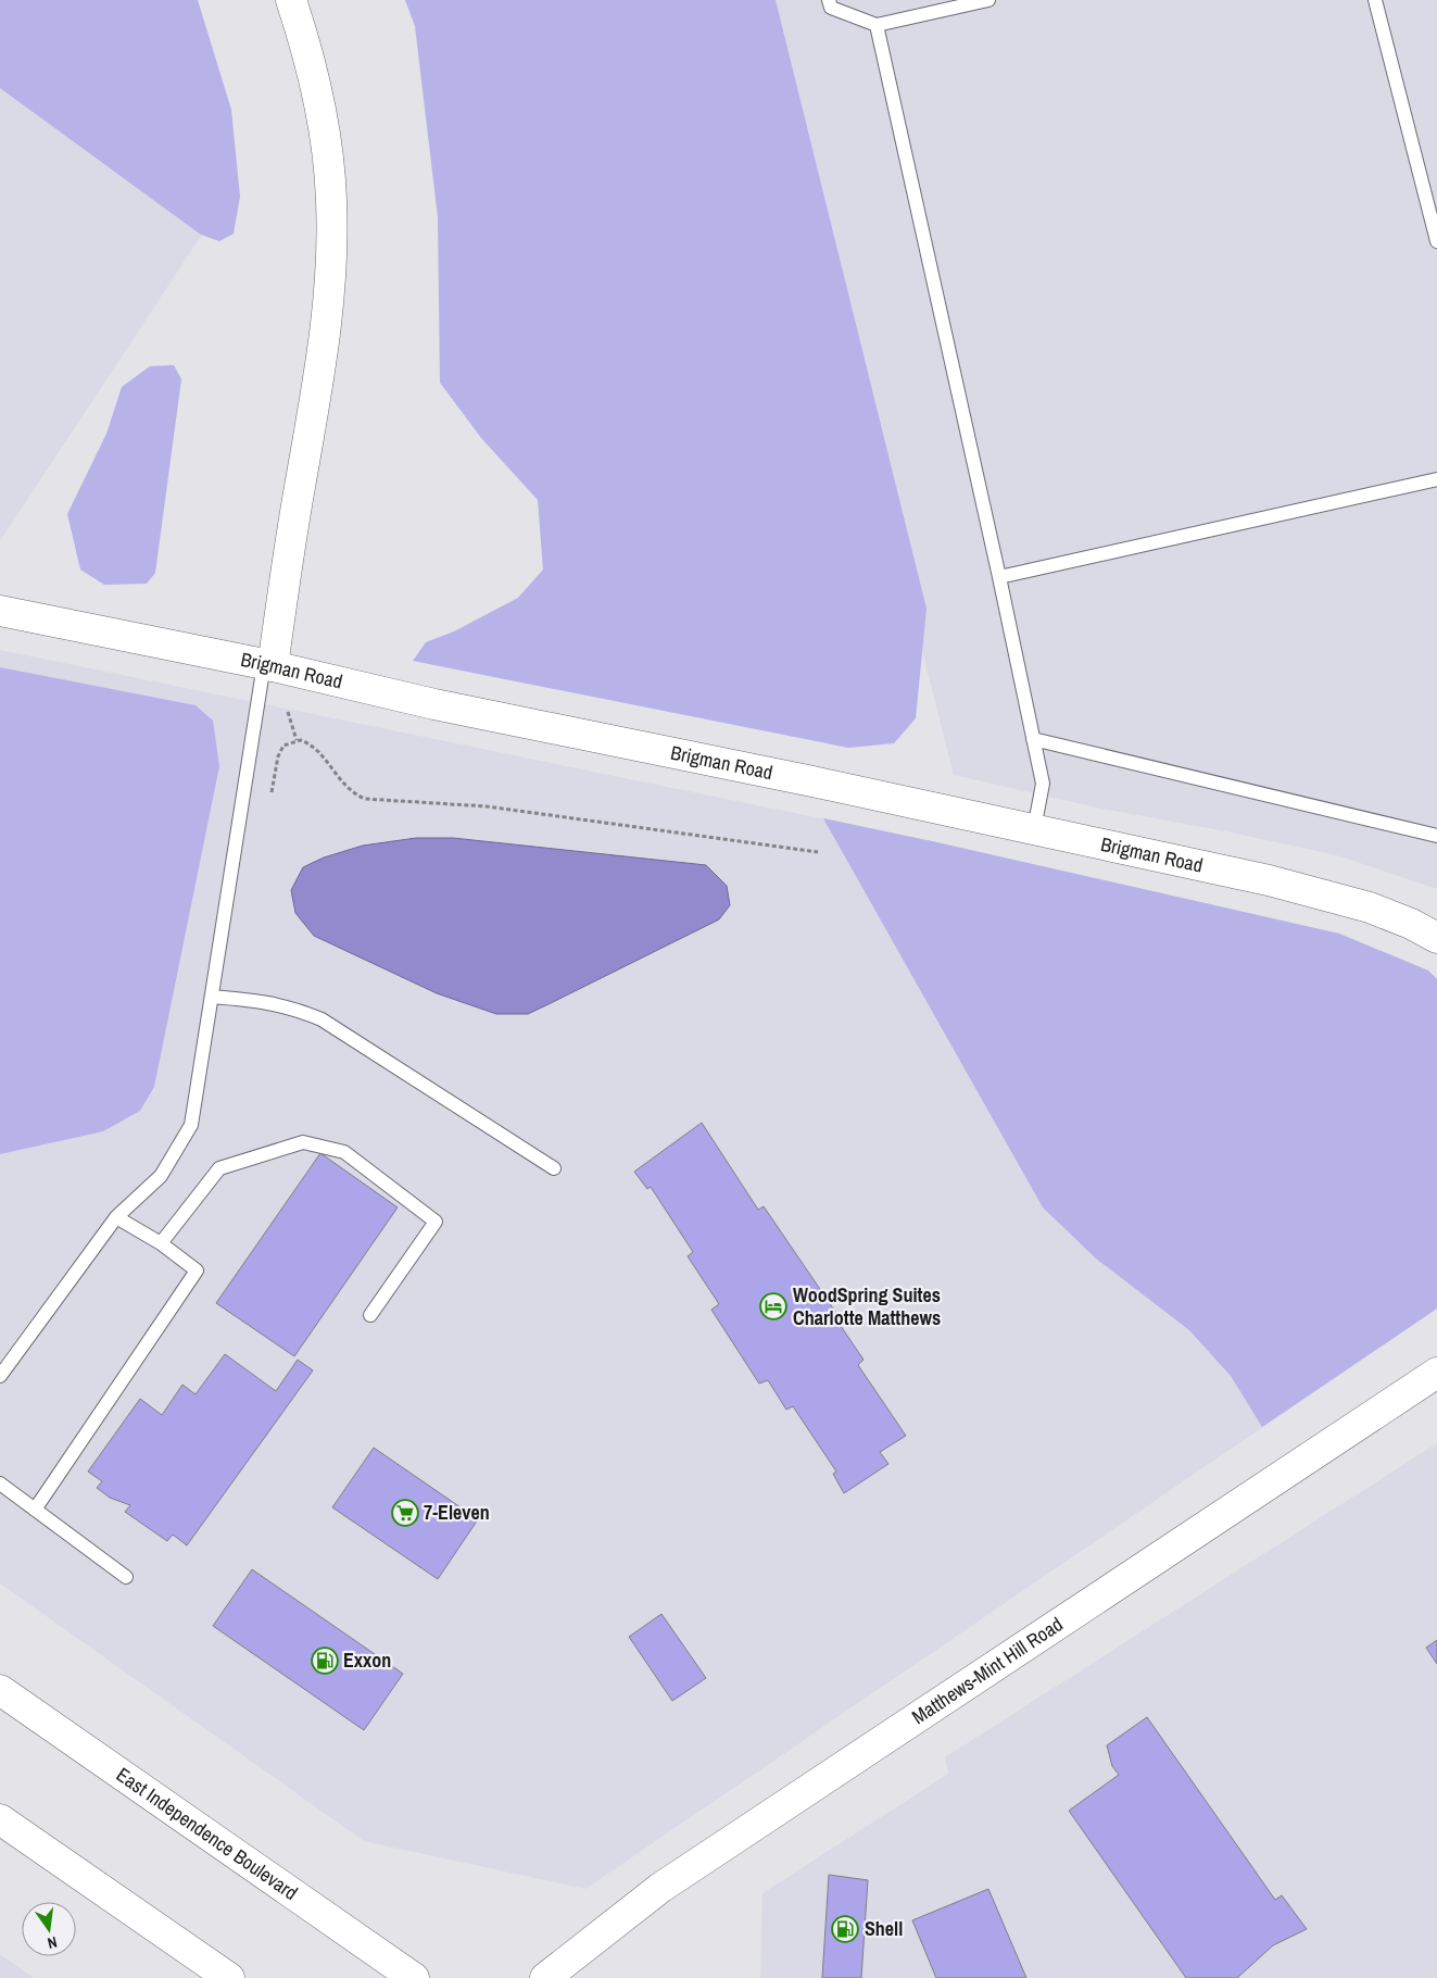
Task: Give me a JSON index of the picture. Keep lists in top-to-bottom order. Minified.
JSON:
{"streets":{"main road":["Brigman Road","Matthews-Mint Hill Road","East Independence Boulevard"]},"places":{"hotel":["WoodSpring Suites Charlotte Matthews"],"supermarket":["7-Eleven"],"fuel station":["Exxon","Shell"]},"north":"bottom"}
